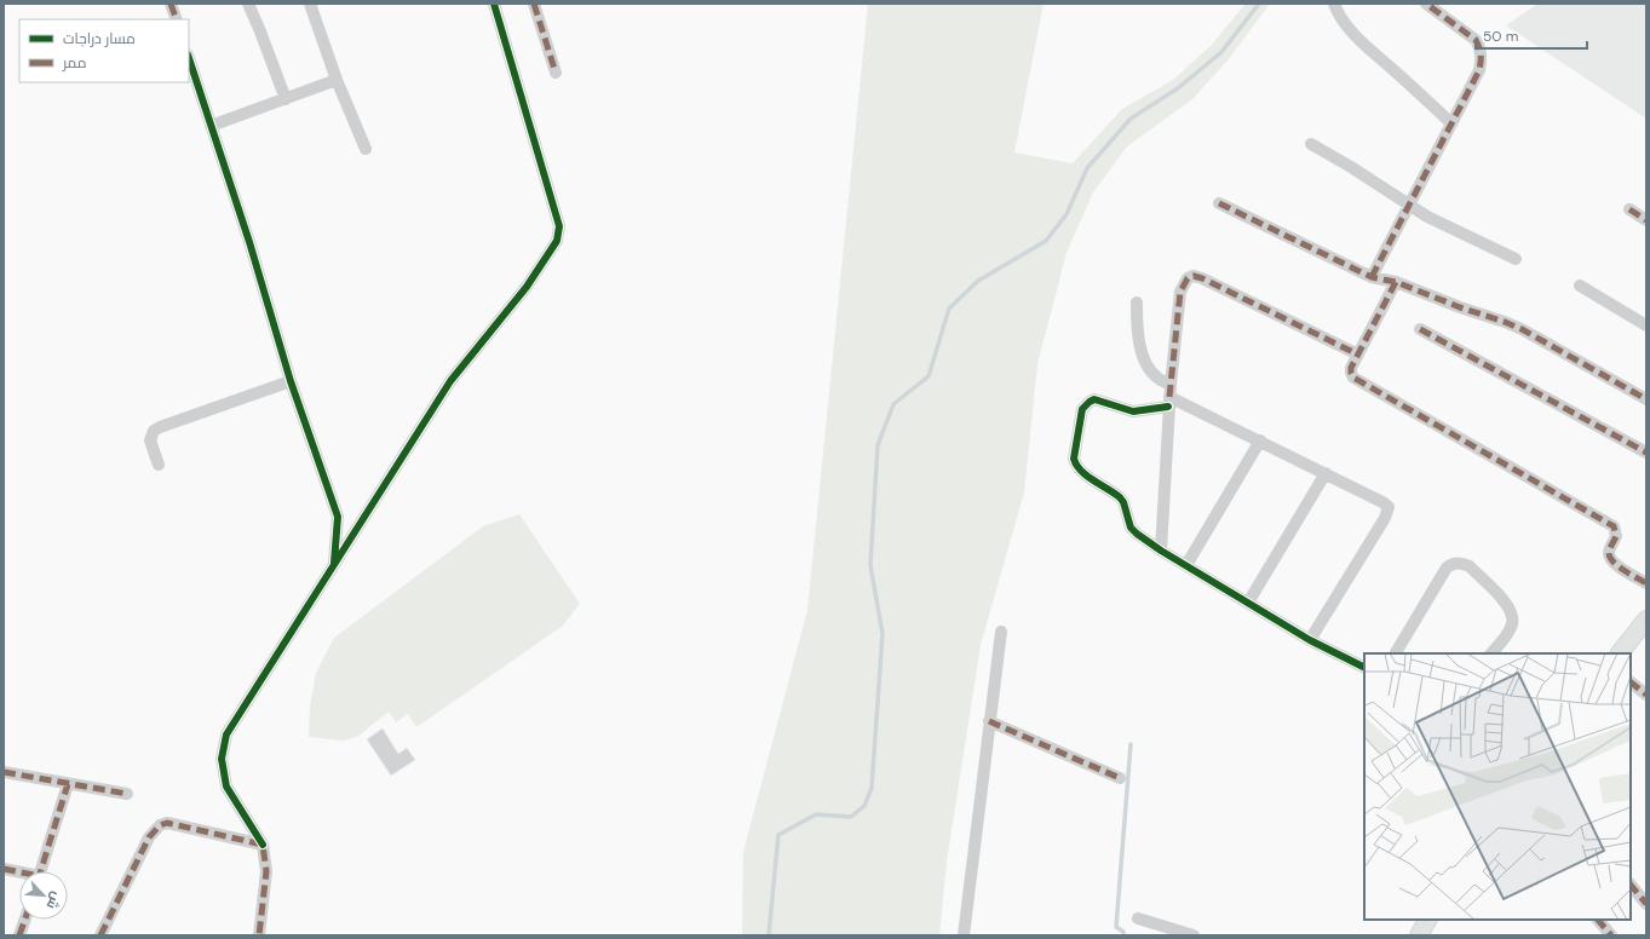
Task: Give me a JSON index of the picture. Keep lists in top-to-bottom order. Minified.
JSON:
{"legend":["مسار دراجات","ممر"],"scale_bar":"50 m","north":"bottom right"}
